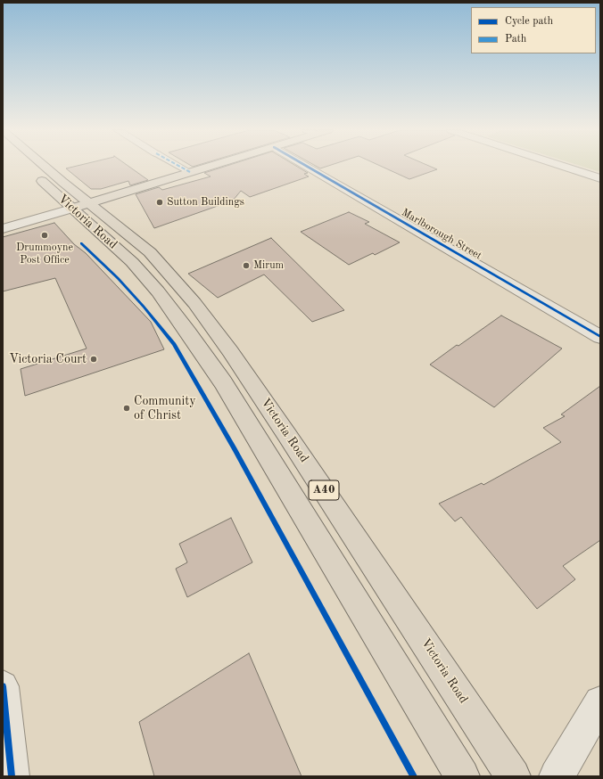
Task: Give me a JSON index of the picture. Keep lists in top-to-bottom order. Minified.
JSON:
{"streets":{"main road":["Victoria Road","A40"],"street":["Marlborough Street"]},"places":["Sutton Buildings","Drummoyne Post Office","Mirum","Victoria Court","Community of Christ"],"legend":["Cycle path","Path"]}
